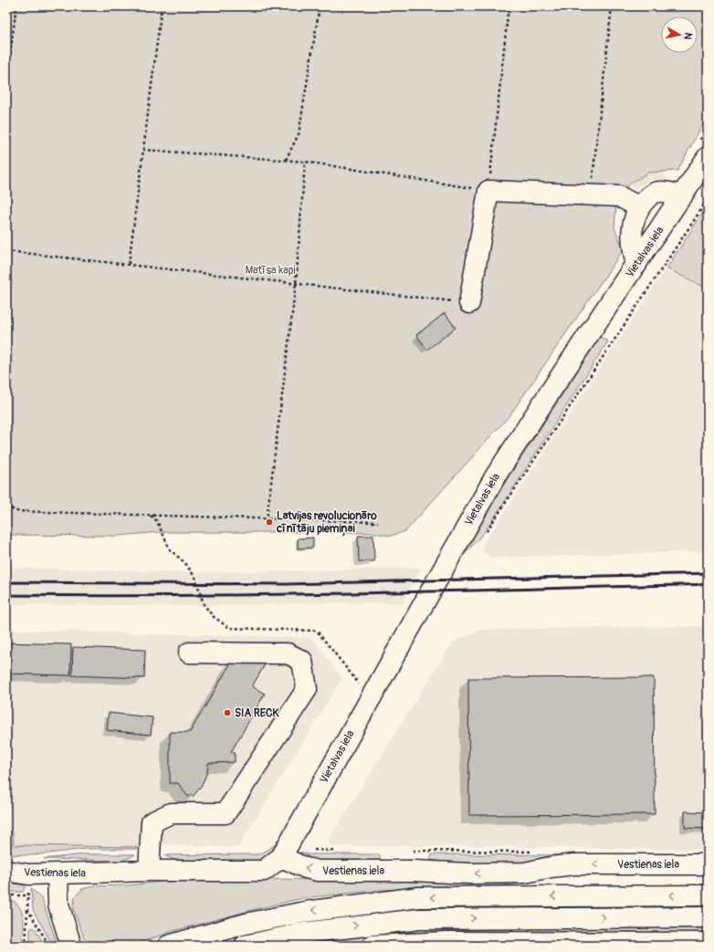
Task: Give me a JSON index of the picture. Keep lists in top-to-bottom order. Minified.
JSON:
{"streets":{"street":["Vietalvas iela","Vestienas iela"]},"crossings":[["Vietalvas iela","Vestienas iela"]],"parks":["Matīsa kapi"],"places":["Latvijas revolucionāro cīnītāju piemiņai","SIA RECK"],"north":"right"}
